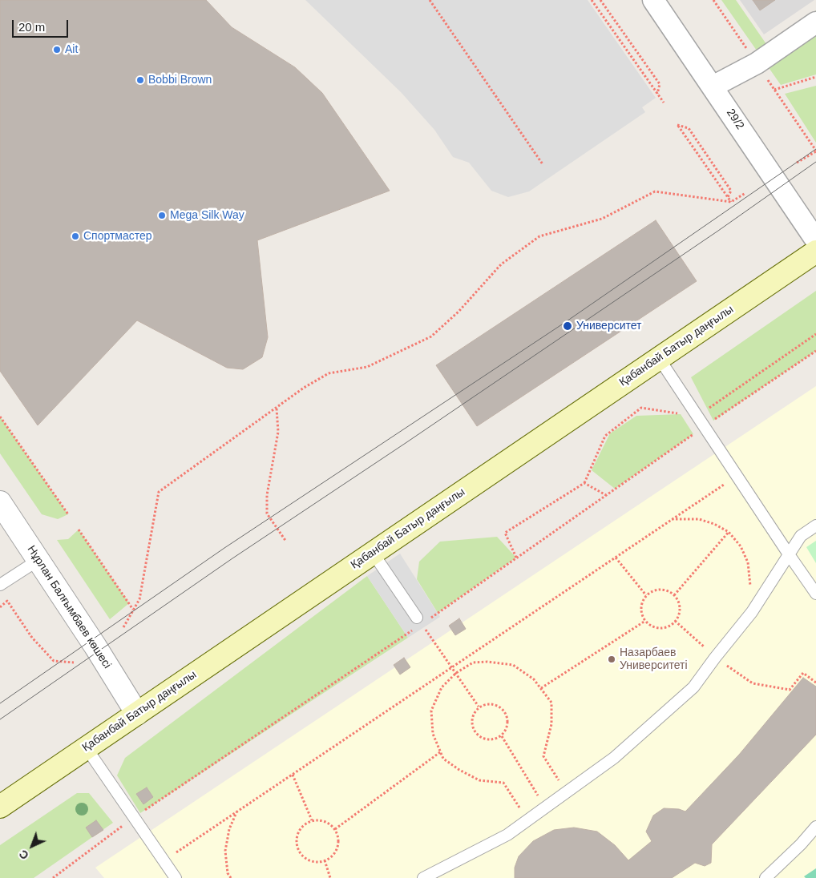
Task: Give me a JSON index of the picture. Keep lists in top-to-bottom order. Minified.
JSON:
{"streets":{"main road":["Қабанбай Батыр даңғылы"],"street":["29/2","Нұрлан Балғымбаев көшесі"]},"crossings":[["Қабанбай Батыр даңғылы","Нұрлан Балғымбаев көшесі"]],"places":["Ait","Bobbi Brown","Mega Silk Way","Спортмастер","Университет","Назарбаев Университеті"],"scale_bar":"20 m","north":"bottom left"}
